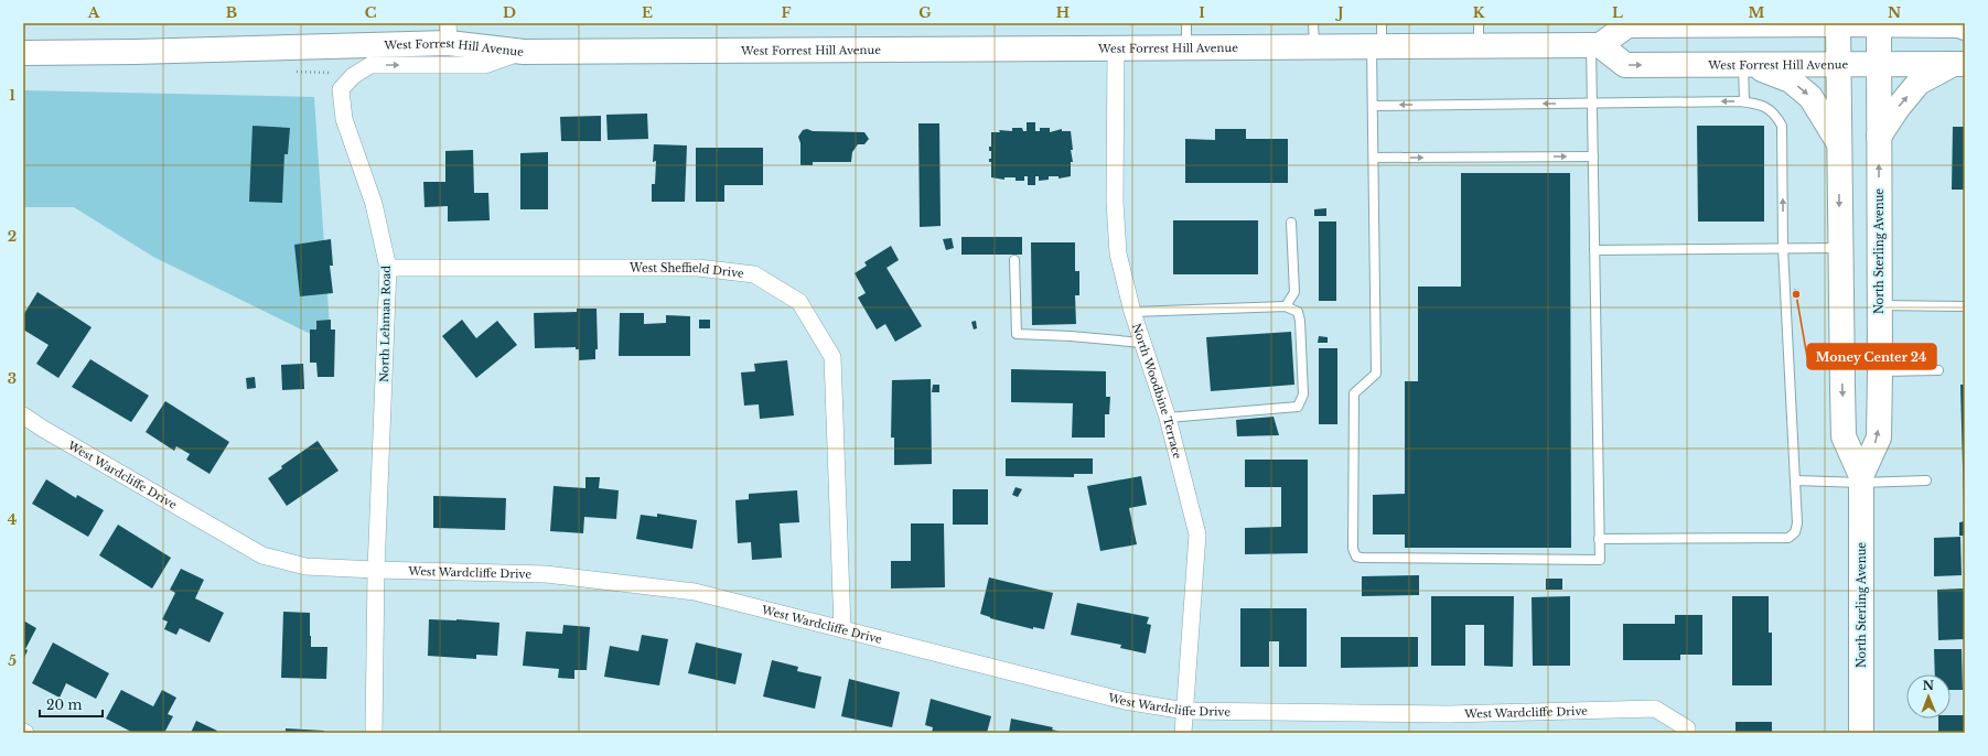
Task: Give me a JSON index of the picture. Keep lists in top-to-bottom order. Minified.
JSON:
{"streets":{"street":["West Forrest Hill Avenue","North Sterling Avenue","West Sheffield Drive","North Lehman Road","North Woodbine Terrace","West Wardcliffe Drive"]},"crossings":[["West Forrest Hill Avenue","North Sterling Avenue"],["West Forrest Hill Avenue","North Lehman Road"],["West Forrest Hill Avenue","North Woodbine Terrace"],["West Sheffield Drive","North Lehman Road"],["West Sheffield Drive","West Wardcliffe Drive"],["North Lehman Road","West Wardcliffe Drive"],["North Woodbine Terrace","West Wardcliffe Drive"]],"places":["Money Center 24"],"scale_bar":"20 m","north":"top","grid":{"columns":["A","B","C","D","E","F","G","H","I","J","K","L","M","N"],"rows":["1","2","3","4","5"]}}
